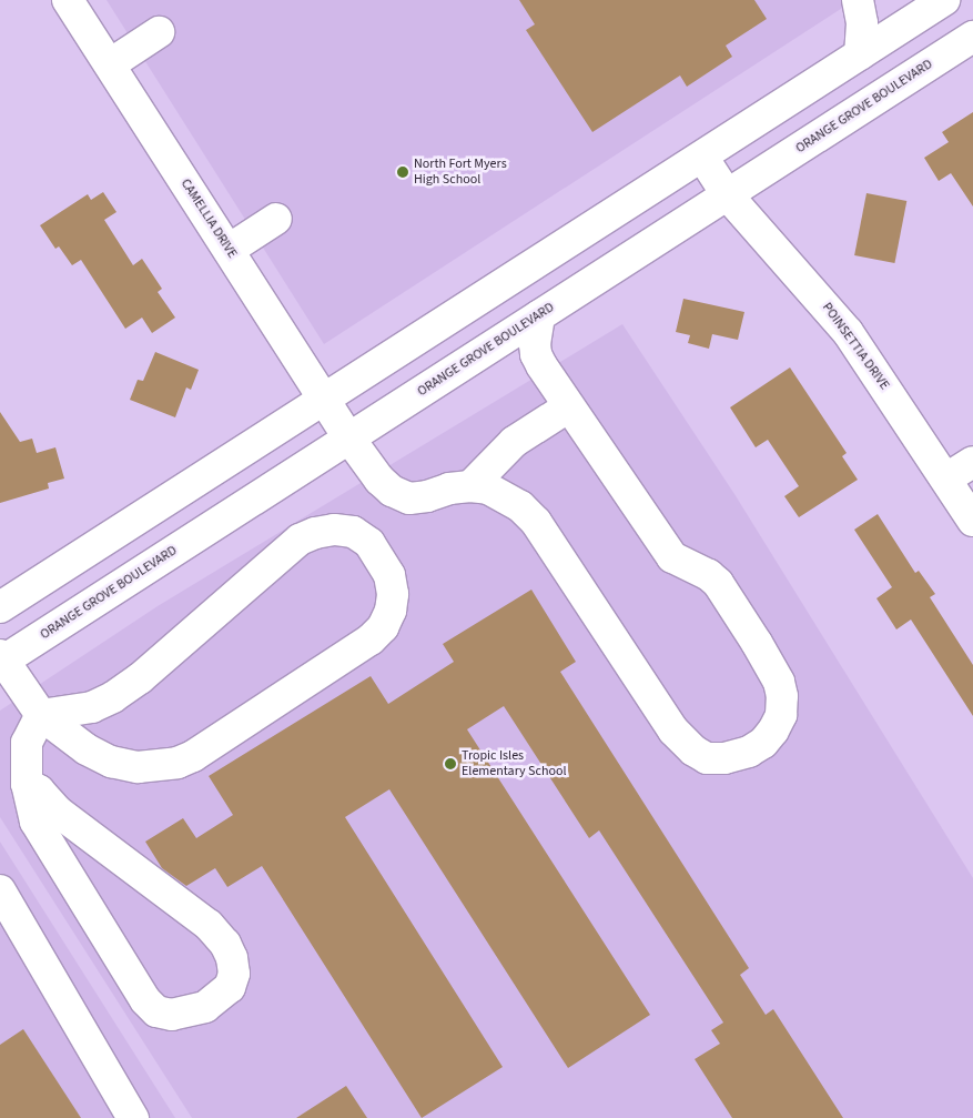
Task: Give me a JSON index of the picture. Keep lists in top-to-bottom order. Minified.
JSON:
{"streets":{"street":["ORANGE GROVE BOULEVARD","CAMELLIA DRIVE","POINSETTIA DRIVE"]},"crossings":[["ORANGE GROVE BOULEVARD","CAMELLIA DRIVE"],["ORANGE GROVE BOULEVARD","POINSETTIA DRIVE"]],"places":["North Fort Myers High School","Tropic Isles Elementary School"]}
